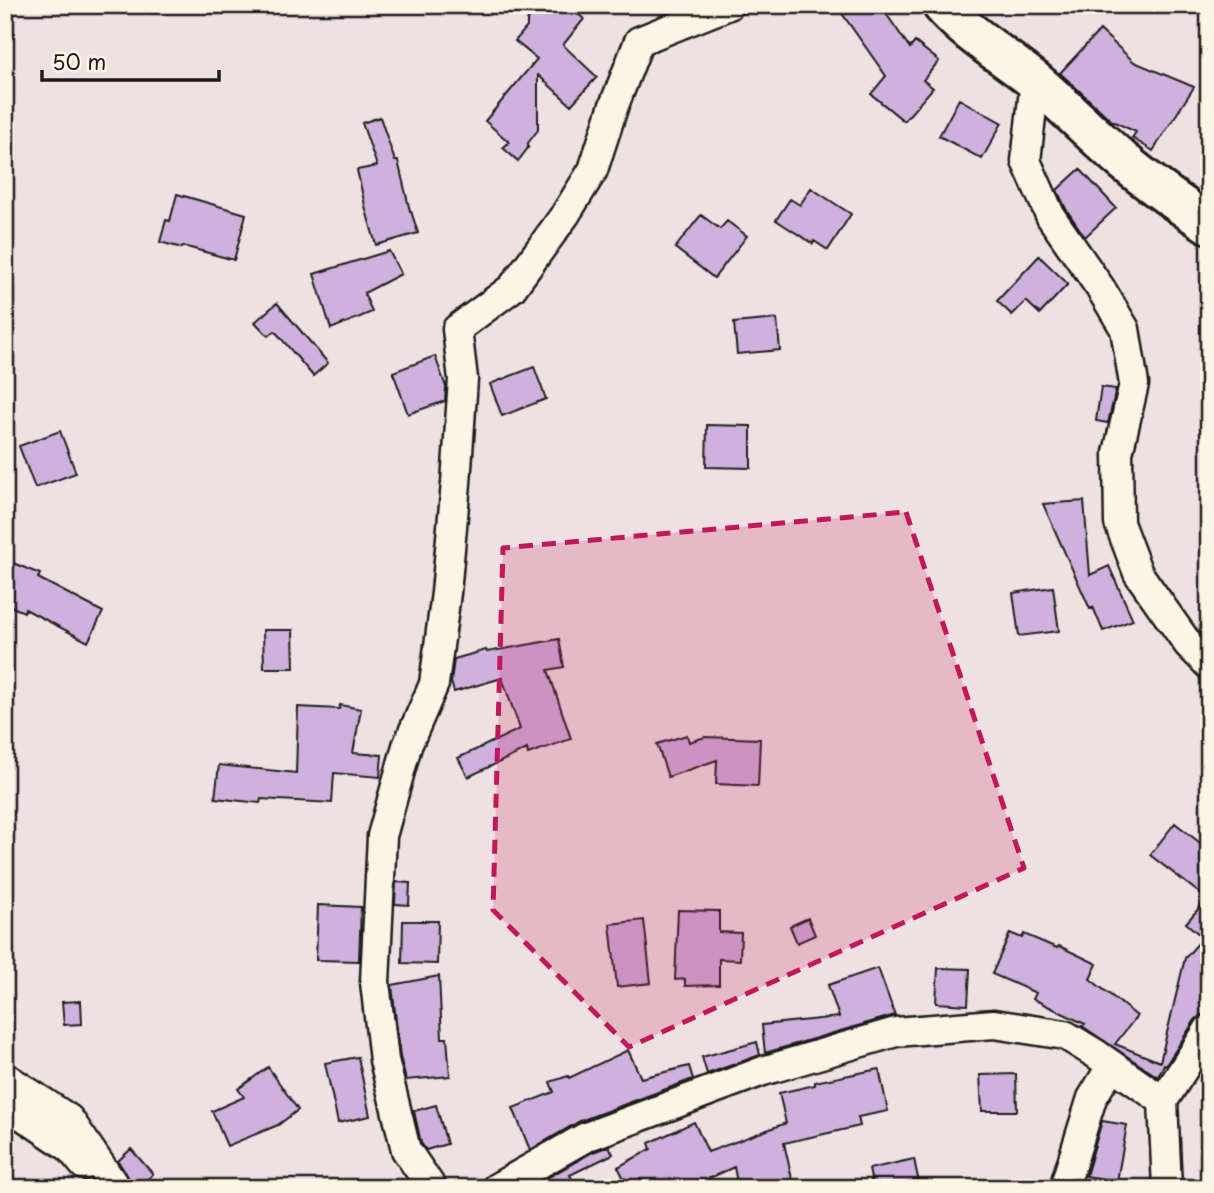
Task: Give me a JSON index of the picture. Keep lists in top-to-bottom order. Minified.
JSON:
{"scale_bar":"50 m"}
